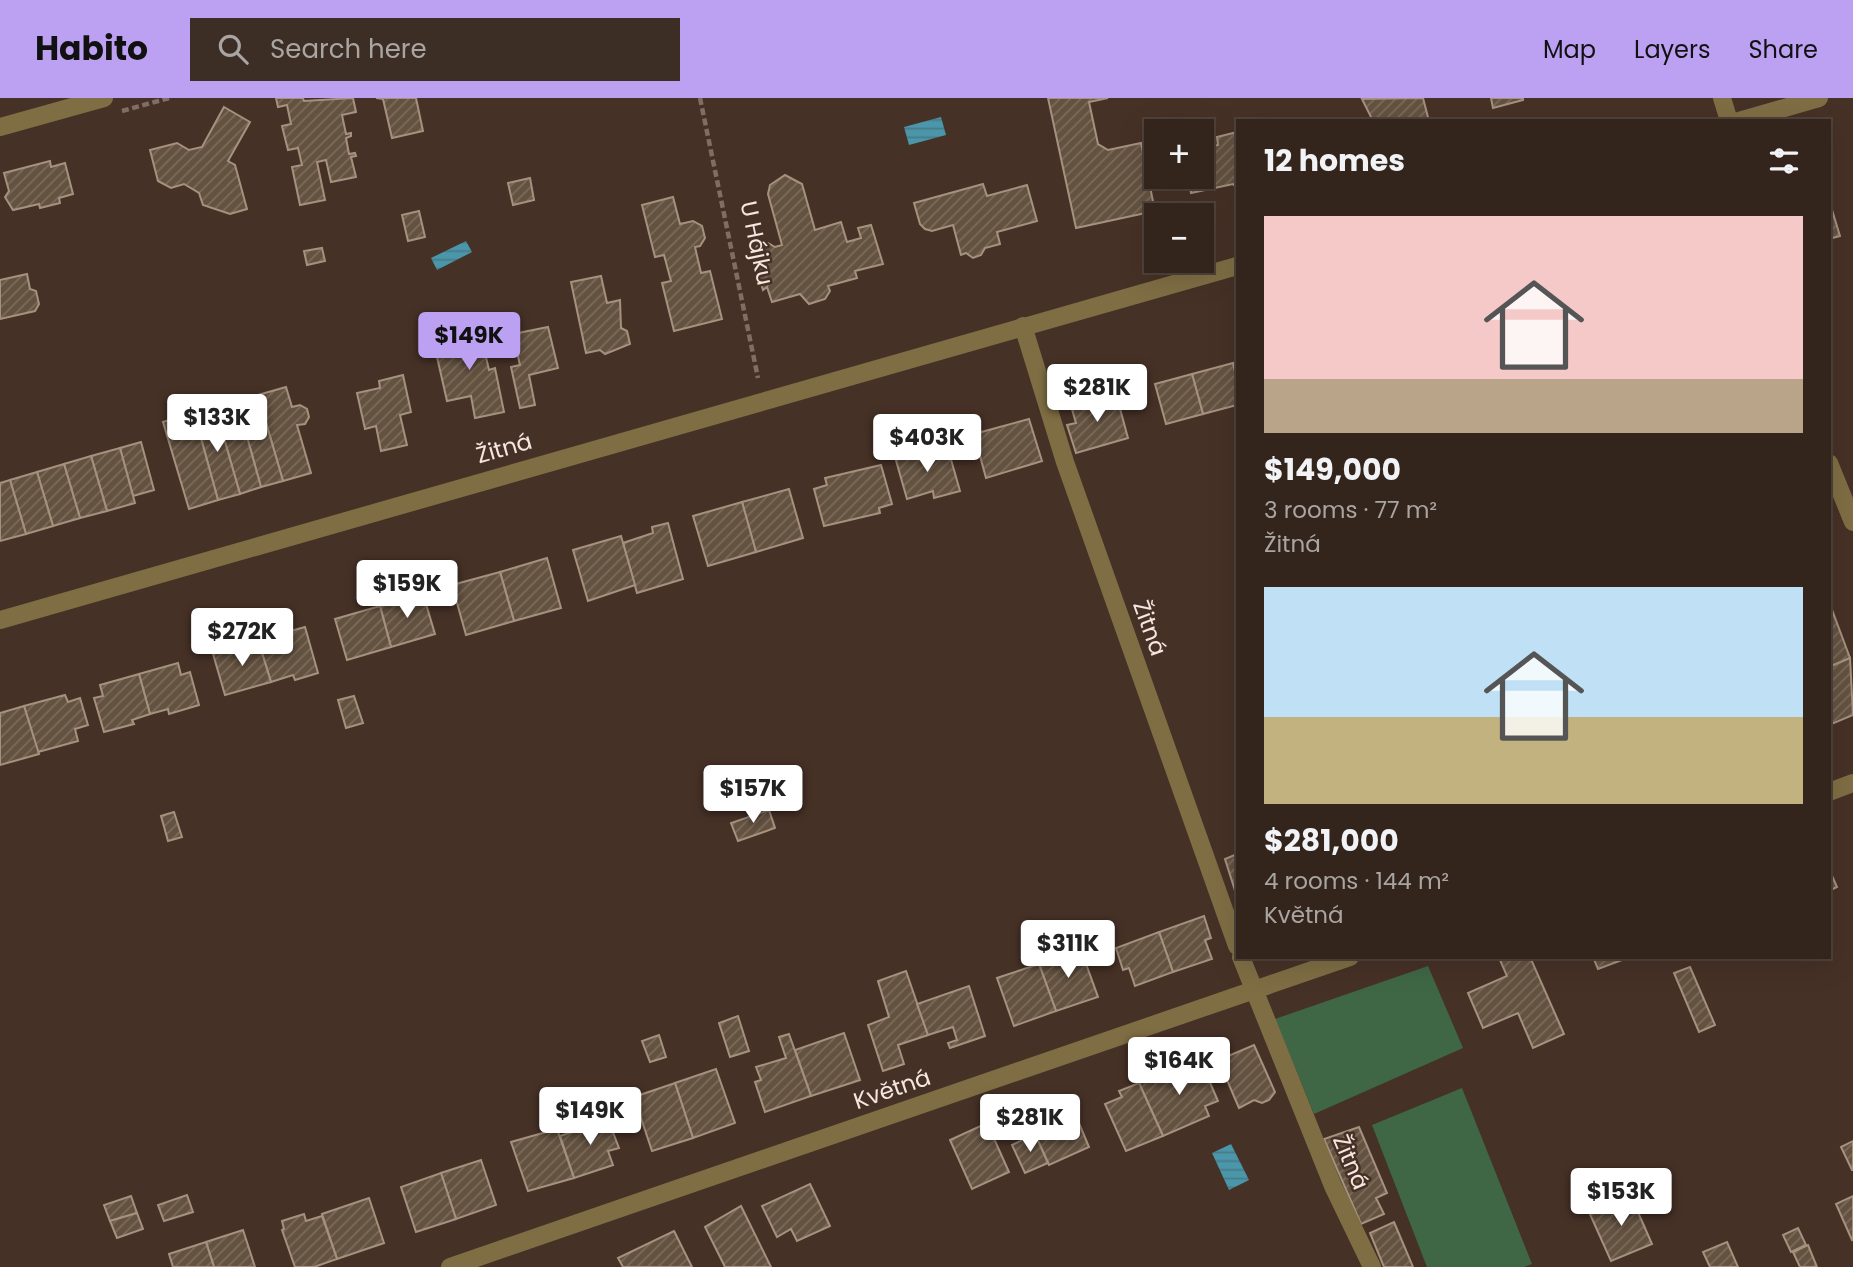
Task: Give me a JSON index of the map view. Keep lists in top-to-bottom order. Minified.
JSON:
{"streets":{"street":["Žitná","Květná"],"path":["U Hájku"]},"crossings":[["U Hájku","Žitná"],["Žitná","Květná"]],"page":{"header":"Habito","search":"Search here","nav":["Map","Layers","Share"],"map_buttons":["+","−"],"heading":"12 homes","list":[{"name":"$149,000","note":"3 rooms · 77 m² · Žitná"},{"name":"$281,000","note":"4 rooms · 144 m² · Květná"}],"price":["$149K","$281K","$133K","$403K","$159K","$272K","$157K","$311K","$164K","$149K","$281K","$153K"]}}
